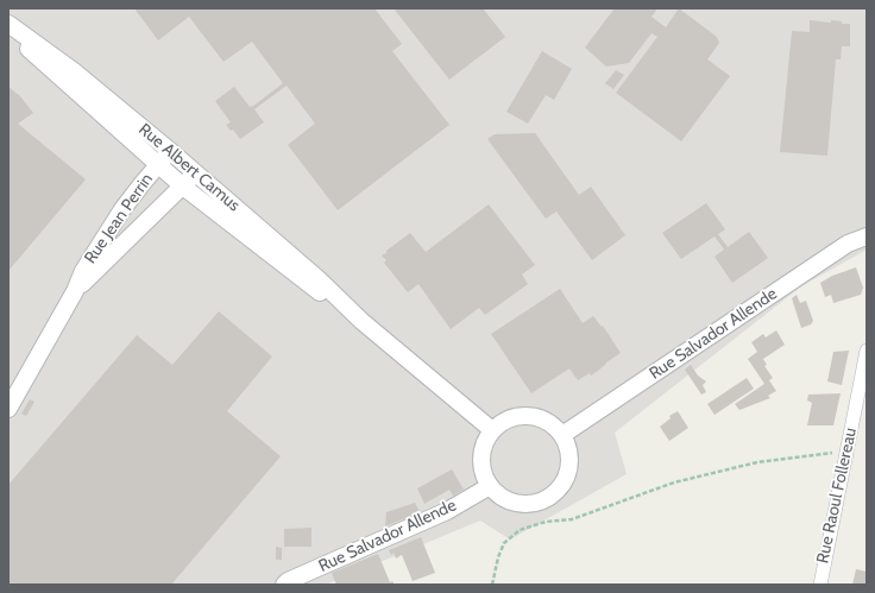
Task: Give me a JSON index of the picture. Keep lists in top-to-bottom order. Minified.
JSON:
{"streets":{"street":["Rue Albert Camus","Rue Jean Perrin","Rue Salvador Allende","Rue Raoul Follereau"]},"crossings":[["Rue Albert Camus","Rue Jean Perrin"],["Rue Albert Camus","Rue Salvador Allende"]]}
